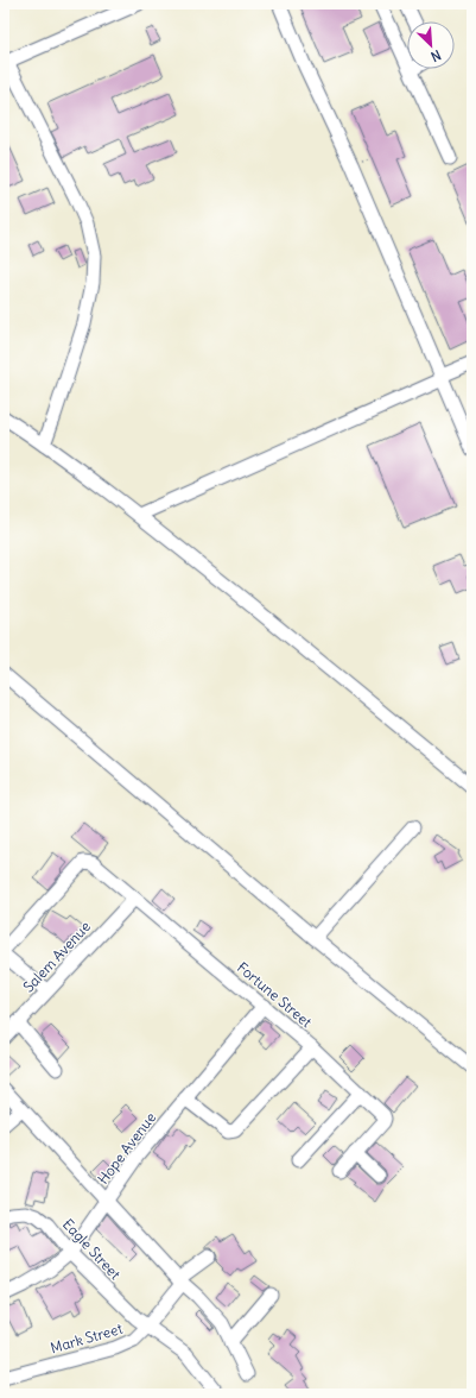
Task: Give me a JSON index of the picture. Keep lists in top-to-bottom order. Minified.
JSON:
{"streets":{"street":["Salem Avenue","Fortune Street","Hope Avenue","Eagle Street","Mark Street"]},"crossings":[["Salem Avenue","Fortune Street"],["Fortune Street","Hope Avenue"],["Hope Avenue","Eagle Street"],["Eagle Street","Mark Street"]],"north":"bottom right"}
